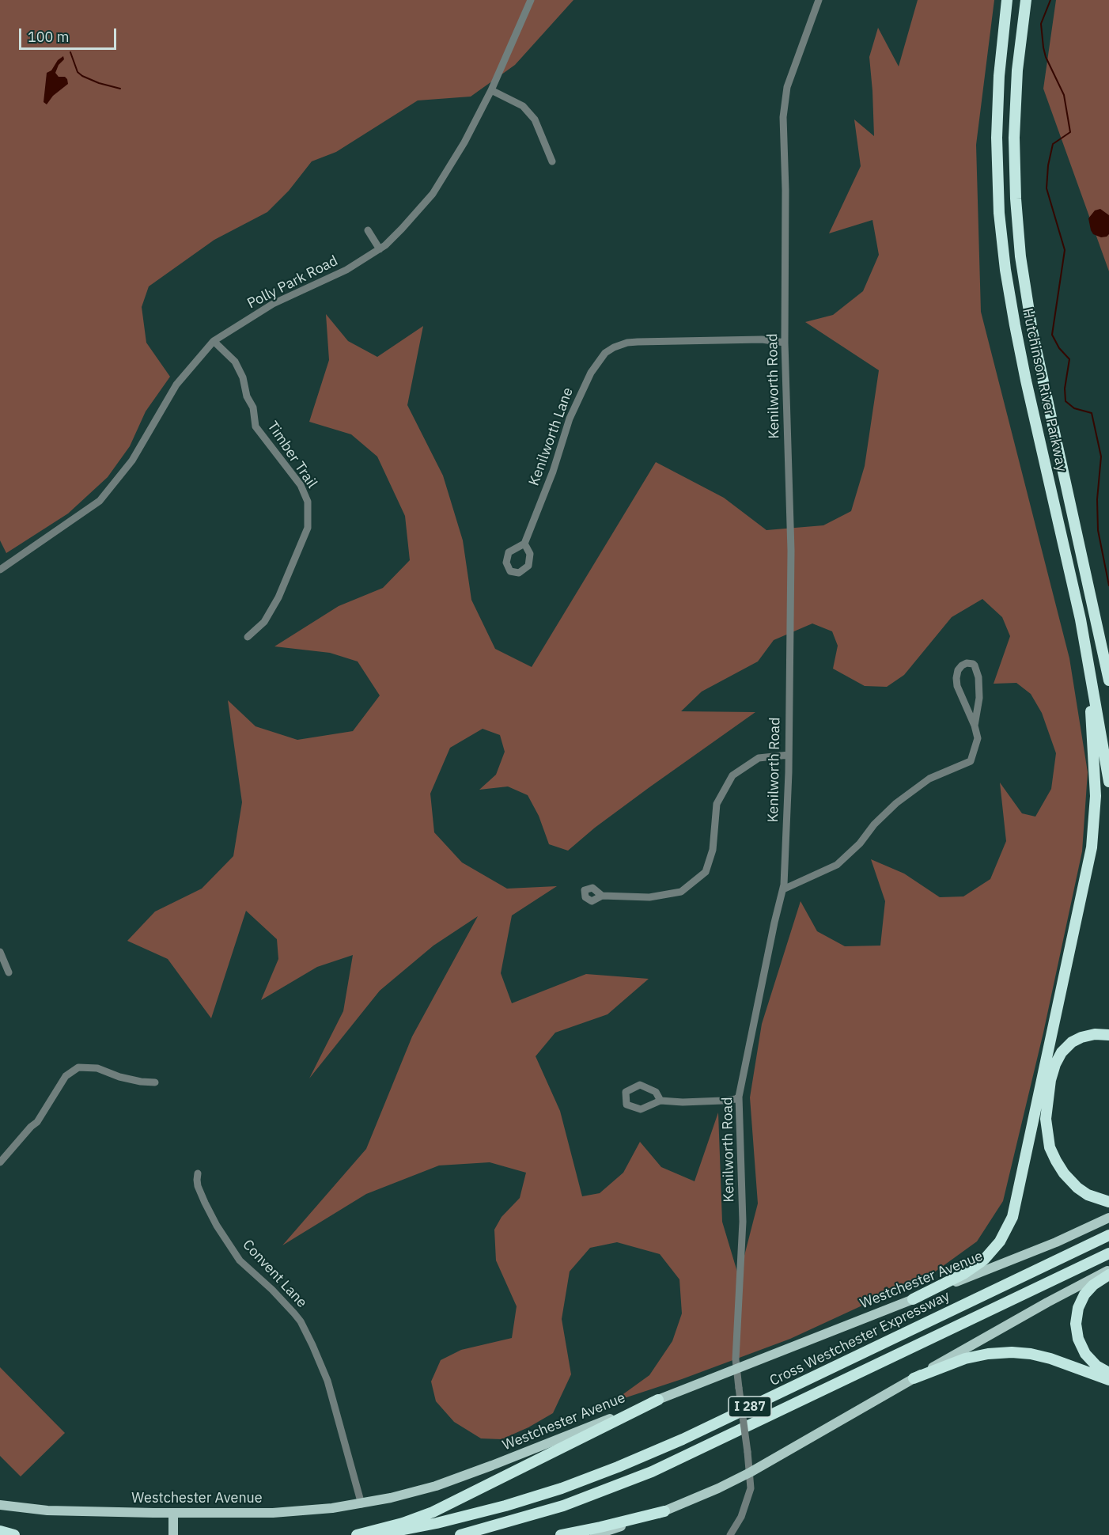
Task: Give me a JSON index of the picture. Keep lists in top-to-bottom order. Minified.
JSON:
{"streets":{"highway":["Hutchinson River Parkway","Cross Westchester Expressway","I 287"],"main road":["Westchester Avenue"],"street":["Polly Park Road","Kenilworth Road","Kenilworth Lane","Timber Trail","Convent Lane"]},"crossings":[["Polly Park Road","Timber Trail"],["Kenilworth Road","Kenilworth Lane"],["Kenilworth Road","Westchester Avenue"],["Convent Lane","Westchester Avenue"]],"scale_bar":"100 m"}
